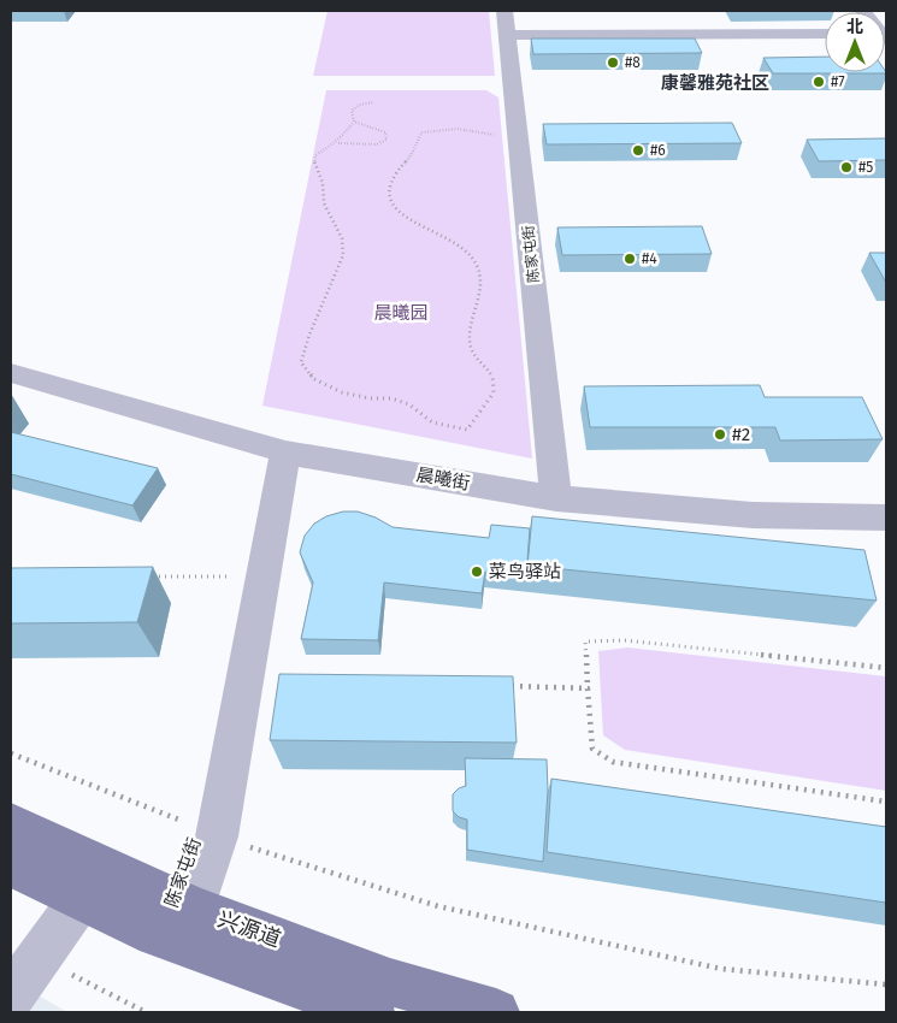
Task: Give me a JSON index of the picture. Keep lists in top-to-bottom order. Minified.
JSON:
{"streets":{"main road":["兴源道"],"street":["陈家屯街","晨曦街"]},"crossings":[["陈家屯街","晨曦街"],["陈家屯街","兴源道"]],"districts":["康馨雅苑社区"],"parks":["晨曦园"],"places":["#8","#7","#6","#5","#4","#2","菜鸟驿站"],"north":"top"}
